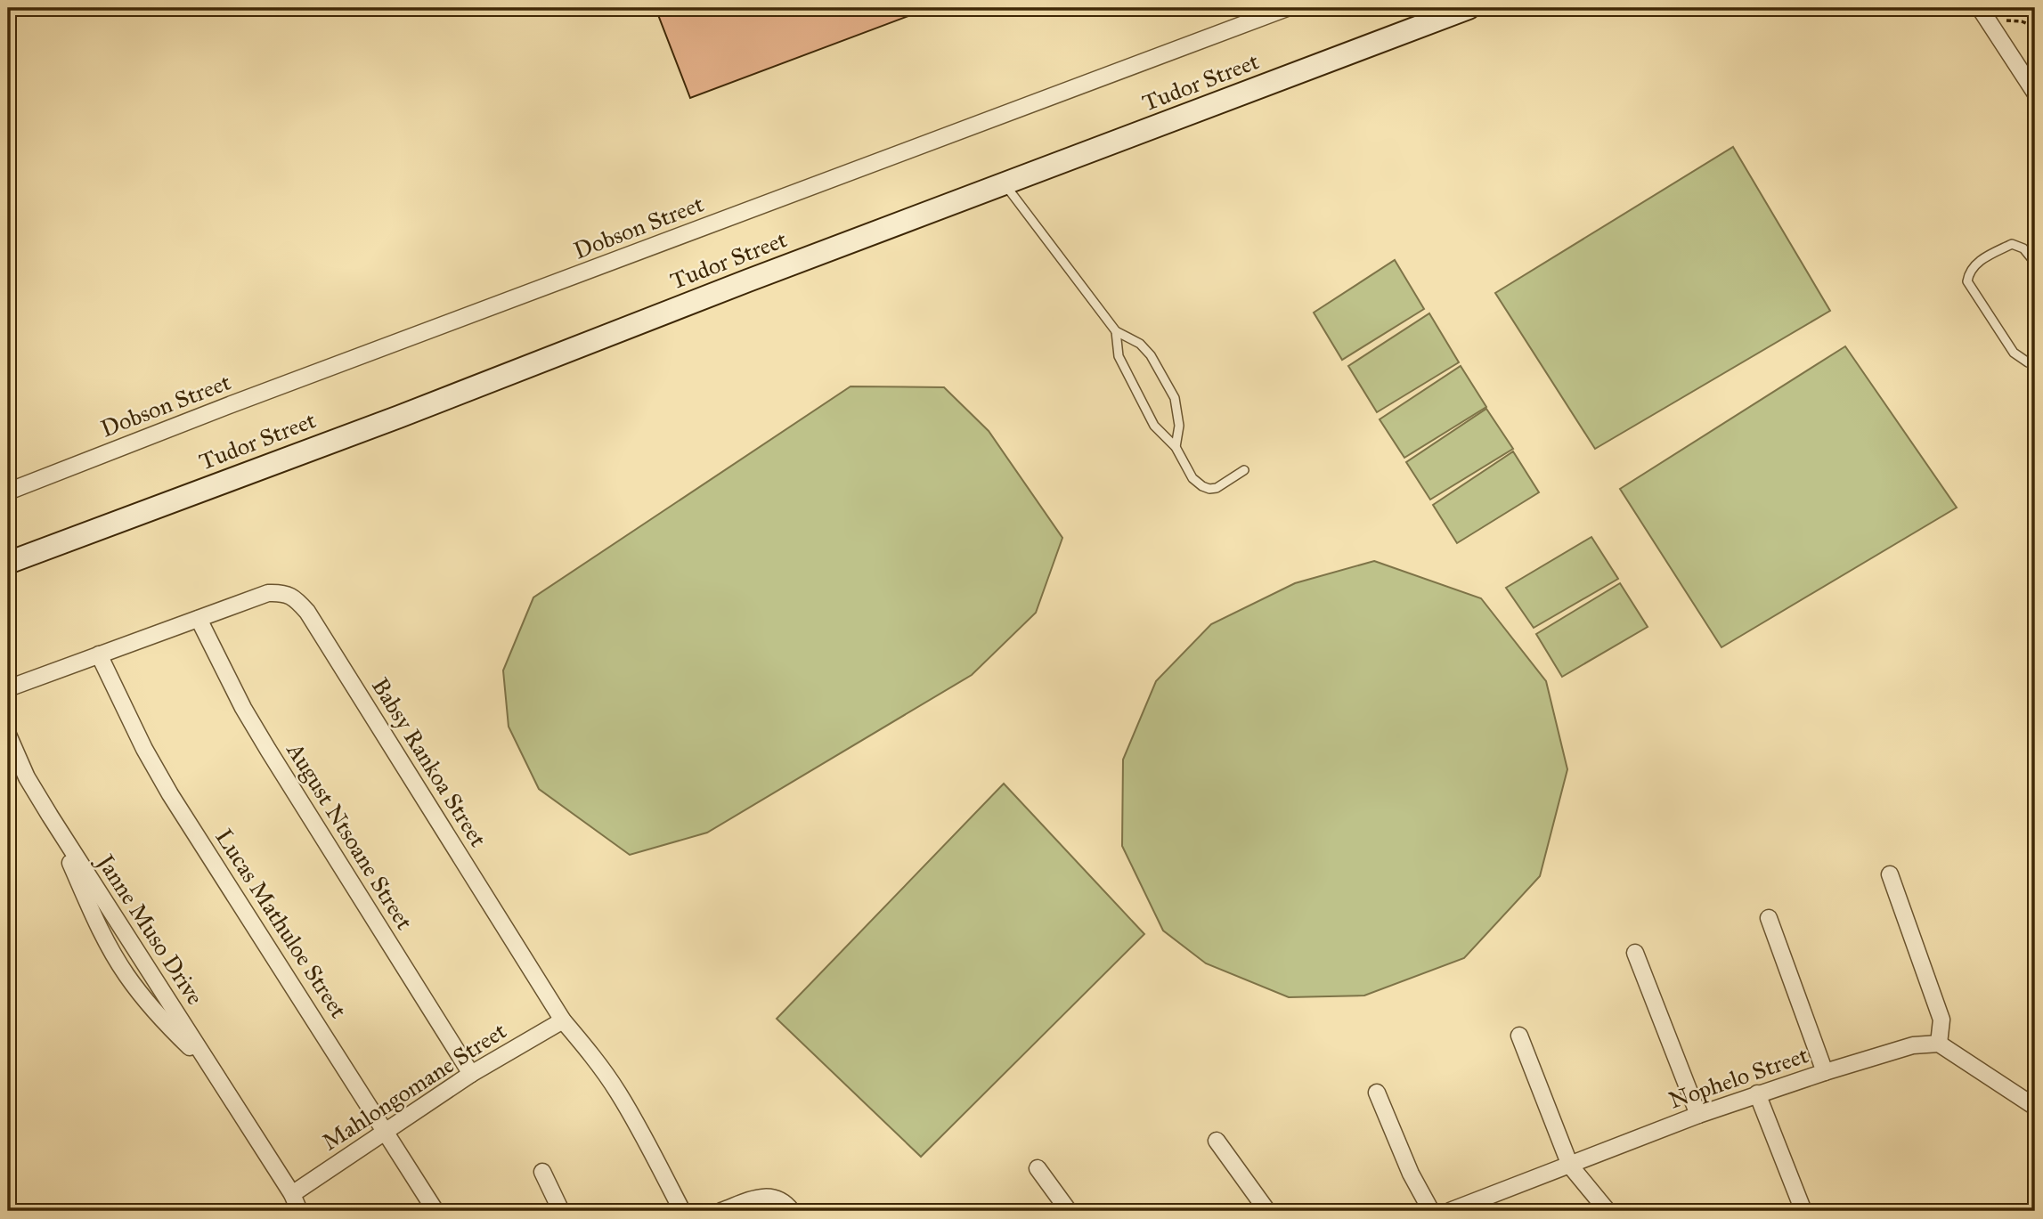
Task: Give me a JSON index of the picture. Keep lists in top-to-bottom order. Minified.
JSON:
{"streets":{"street":["Tudor Street","Dobson Street","Babsy Rankoa Street","August Ntsoane Street","Lucas Mathuloe Street","Janne Muso Drive","Nophelo Street","Mahlongomane Street"]},"crossings":[["Babsy Rankoa Street","August Ntsoane Street"],["Babsy Rankoa Street","Lucas Mathuloe Street"],["Babsy Rankoa Street","Mahlongomane Street"],["August Ntsoane Street","Mahlongomane Street"],["Lucas Mathuloe Street","Mahlongomane Street"],["Janne Muso Drive","Mahlongomane Street"]]}
